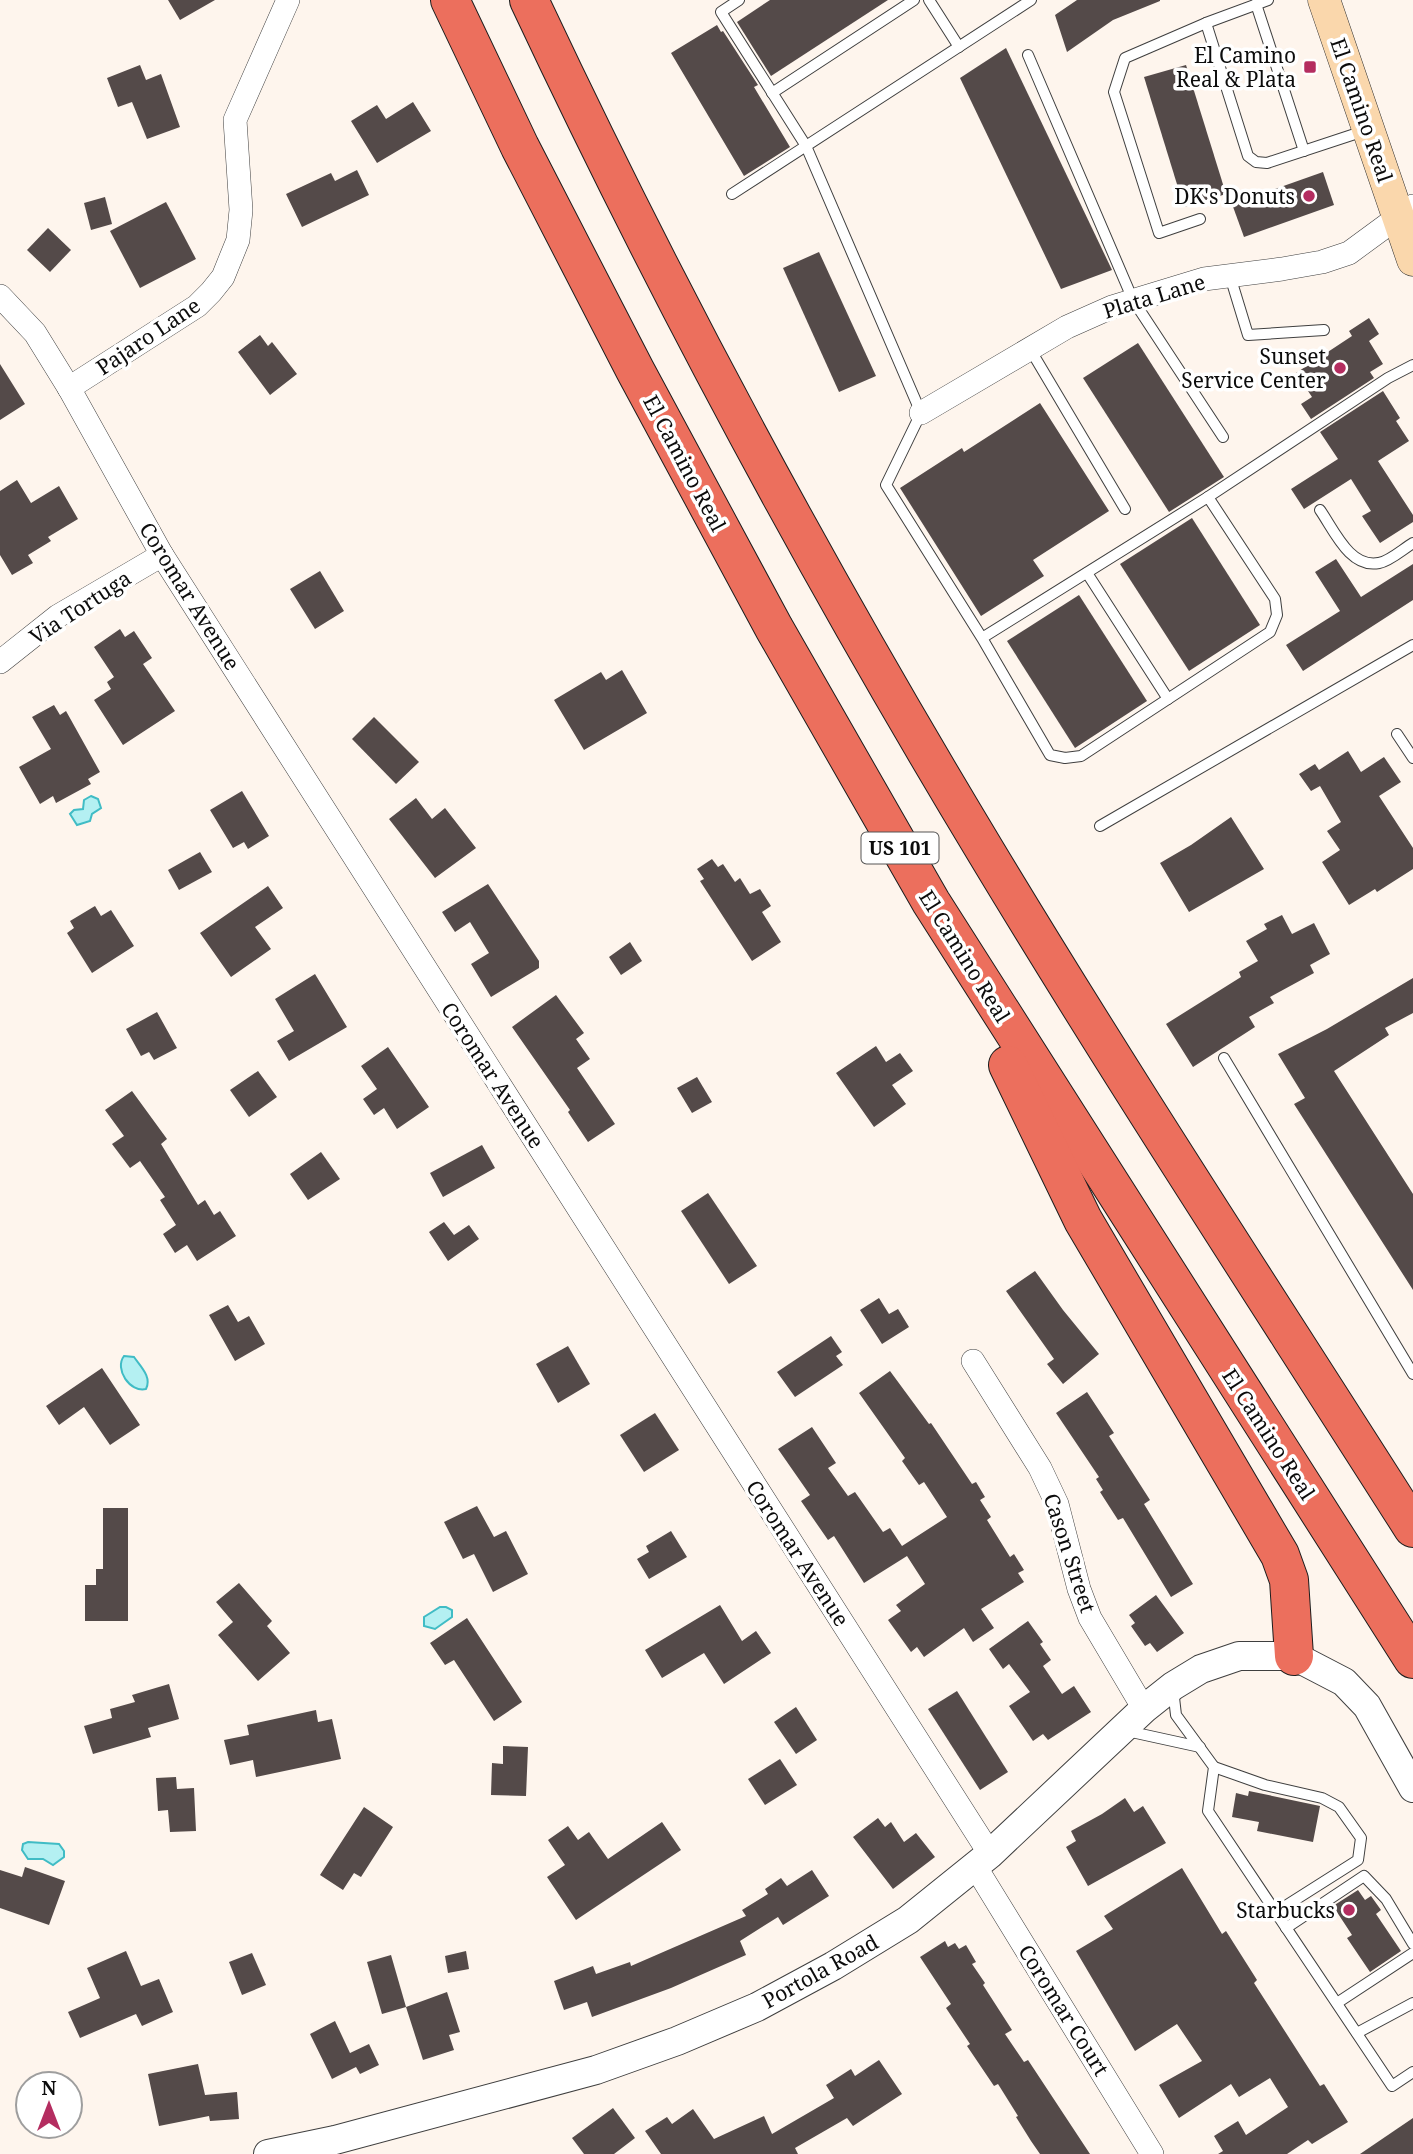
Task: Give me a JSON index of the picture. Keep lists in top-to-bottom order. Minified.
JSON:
{"streets":{"highway":["El Camino Real","US 101"],"street":["Plata Lane","Pajaro Lane","Coromar Avenue","Via Tortuga","Cason Street","Portola Road","Coromar Court"]},"crossings":[["El Camino Real","Plata Lane"],["Pajaro Lane","Coromar Avenue"],["Coromar Avenue","Via Tortuga"],["Coromar Avenue","Portola Road"],["Coromar Avenue","Coromar Court"],["Cason Street","Portola Road"],["Portola Road","Coromar Court"]],"places":{"transit":["El Camino Real & Plata"],"other":["DK's Donuts","Sunset Service Center","Starbucks"]},"north":"top"}
